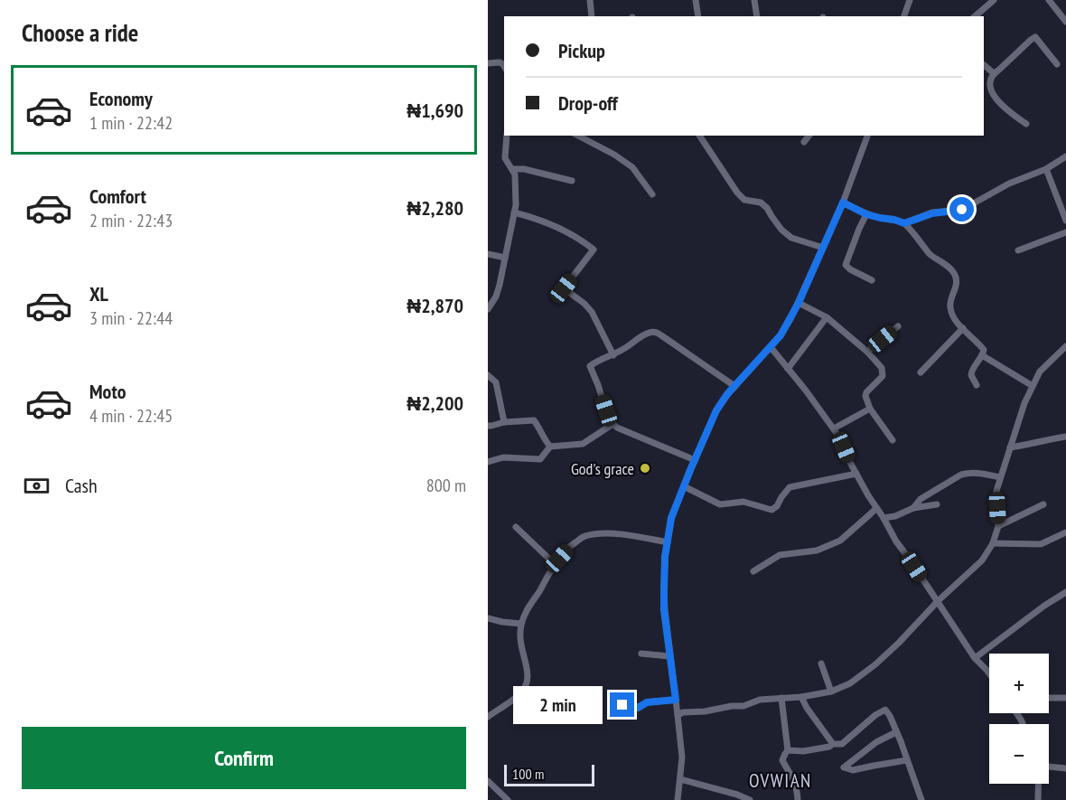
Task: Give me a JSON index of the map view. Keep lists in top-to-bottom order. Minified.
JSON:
{"districts":["OVWIAN"],"places":["God's grace"],"scale_bar":"100 m","page":{"heading":"Choose a ride","banner":["Pickup","Drop-off"],"list":[{"name":"Economy","note":"1 min · 22:42","value":"₦1,690"},{"name":"Comfort","note":"2 min · 22:43","value":"₦2,280"},{"name":"XL","note":"3 min · 22:44","value":"₦2,870"},{"name":"Moto","note":"4 min · 22:45","value":"₦2,200"}],"pay":["Cash","800 m"],"map_buttons":["+","−"],"bubble":"2 min","buttons":"Confirm","scale":"100 m"}}
